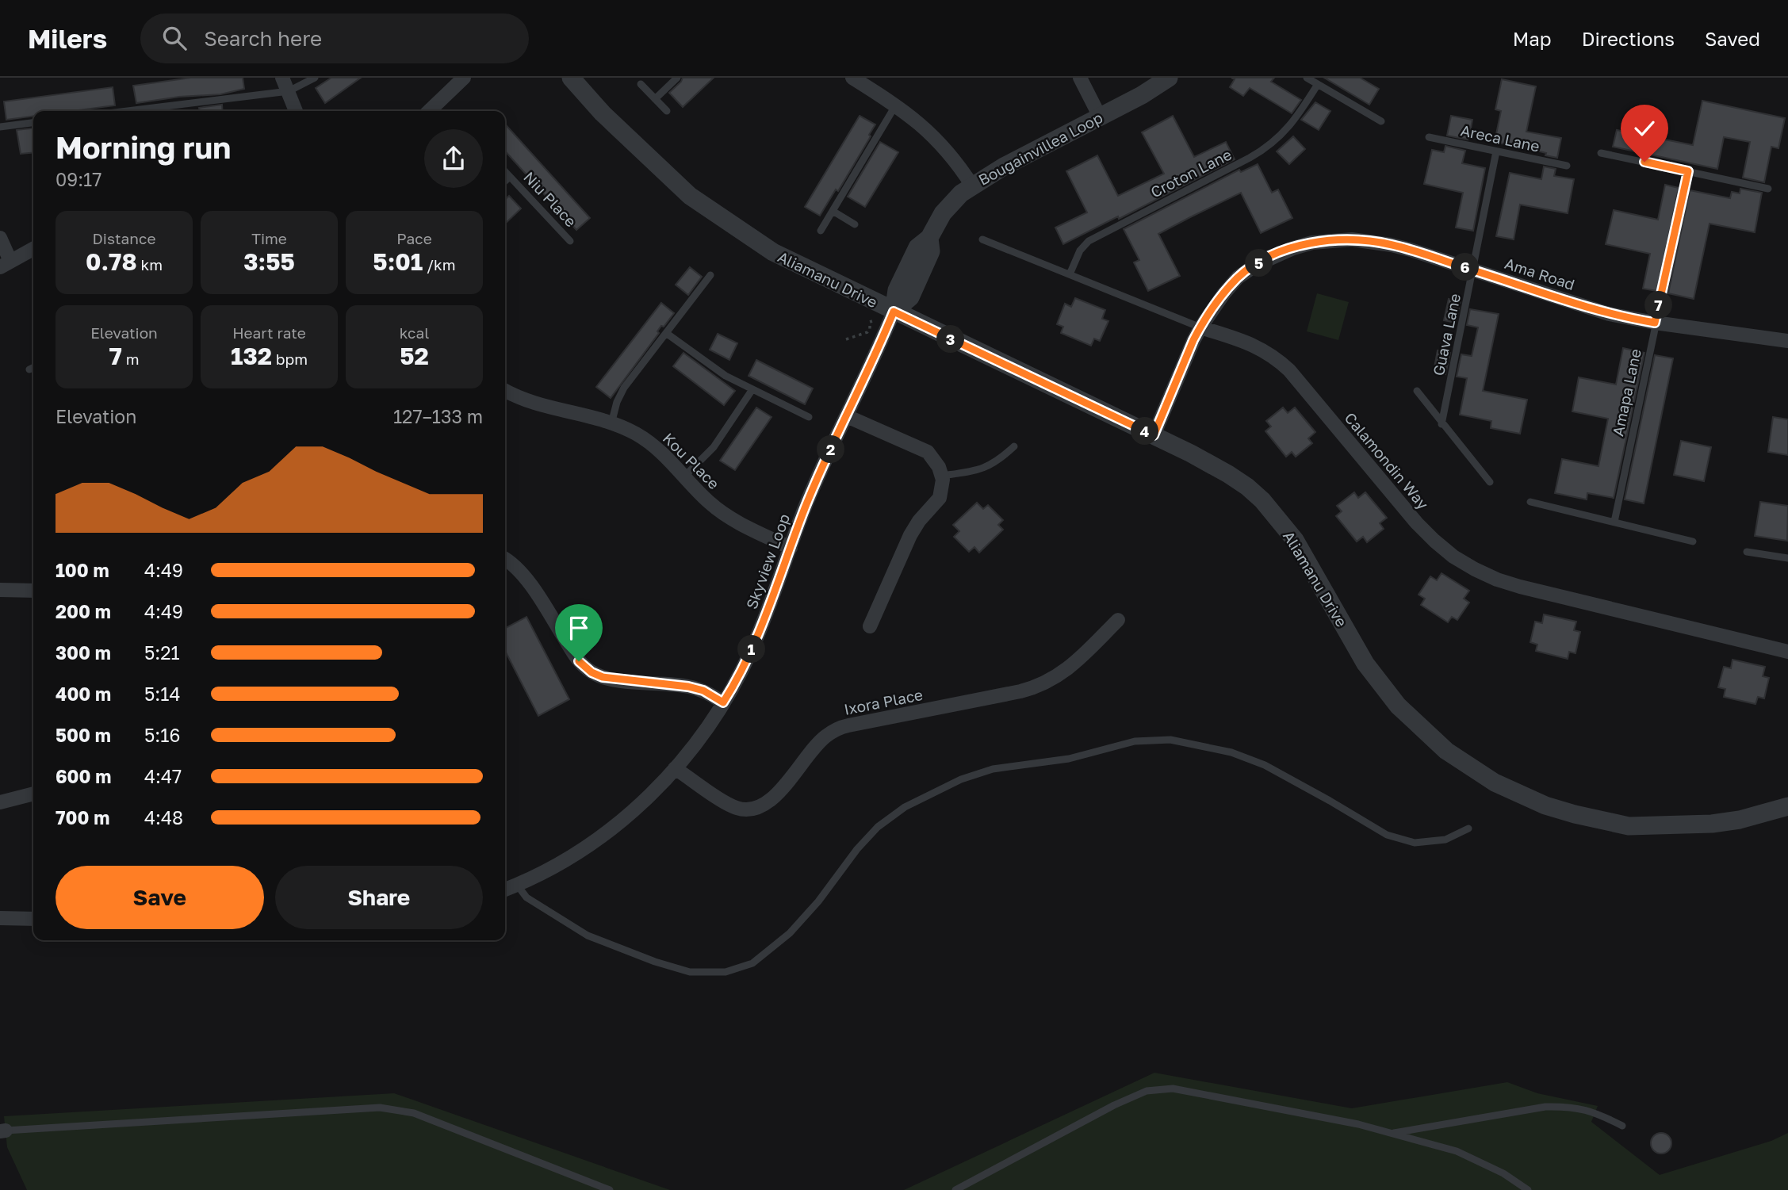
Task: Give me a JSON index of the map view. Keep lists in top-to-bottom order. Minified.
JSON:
{"streets":{"street":["Bougainvillea Loop","Ama Road","Aliamanu Drive","Kou Place","Calamondin Way","Skyview Loop","Ixora Place"],"lane":["Areca Lane","Croton Lane","Niu Place","Guava Lane","Amapa Lane"]},"crossings":[["Areca Lane","Guava Lane"],["Bougainvillea Loop","Aliamanu Drive"],["Bougainvillea Loop","Skyview Loop"],["Croton Lane","Calamondin Way"],["Ama Road","Aliamanu Drive"],["Ama Road","Guava Lane"],["Ama Road","Amapa Lane"],["Ama Road","Calamondin Way"],["Aliamanu Drive","Skyview Loop"],["Kou Place","Skyview Loop"],["Skyview Loop","Ixora Place"]],"page":{"header":"Milers","search":"Search here","nav":["Map","Directions","Saved"],"heading":["Morning run","09:17"],"stats":[["Distance","0.78 km"],["Time","3:55"],["Pace","5:01 /km"],["Elevation","7 m"],["Heart rate","132 bpm"],["kcal","52"]],"pins":["5","6","7","3","4","2","1"],"chart":["Elevation","127–133 m"],"list":[{"name":"100 m","note":"4:49"},{"name":"200 m","note":"4:49"},{"name":"300 m","note":"5:21"},{"name":"400 m","note":"5:14"},{"name":"500 m","note":"5:16"},{"name":"600 m","note":"4:47"},{"name":"700 m","note":"4:48"}],"buttons":["Save","Share"]}}
